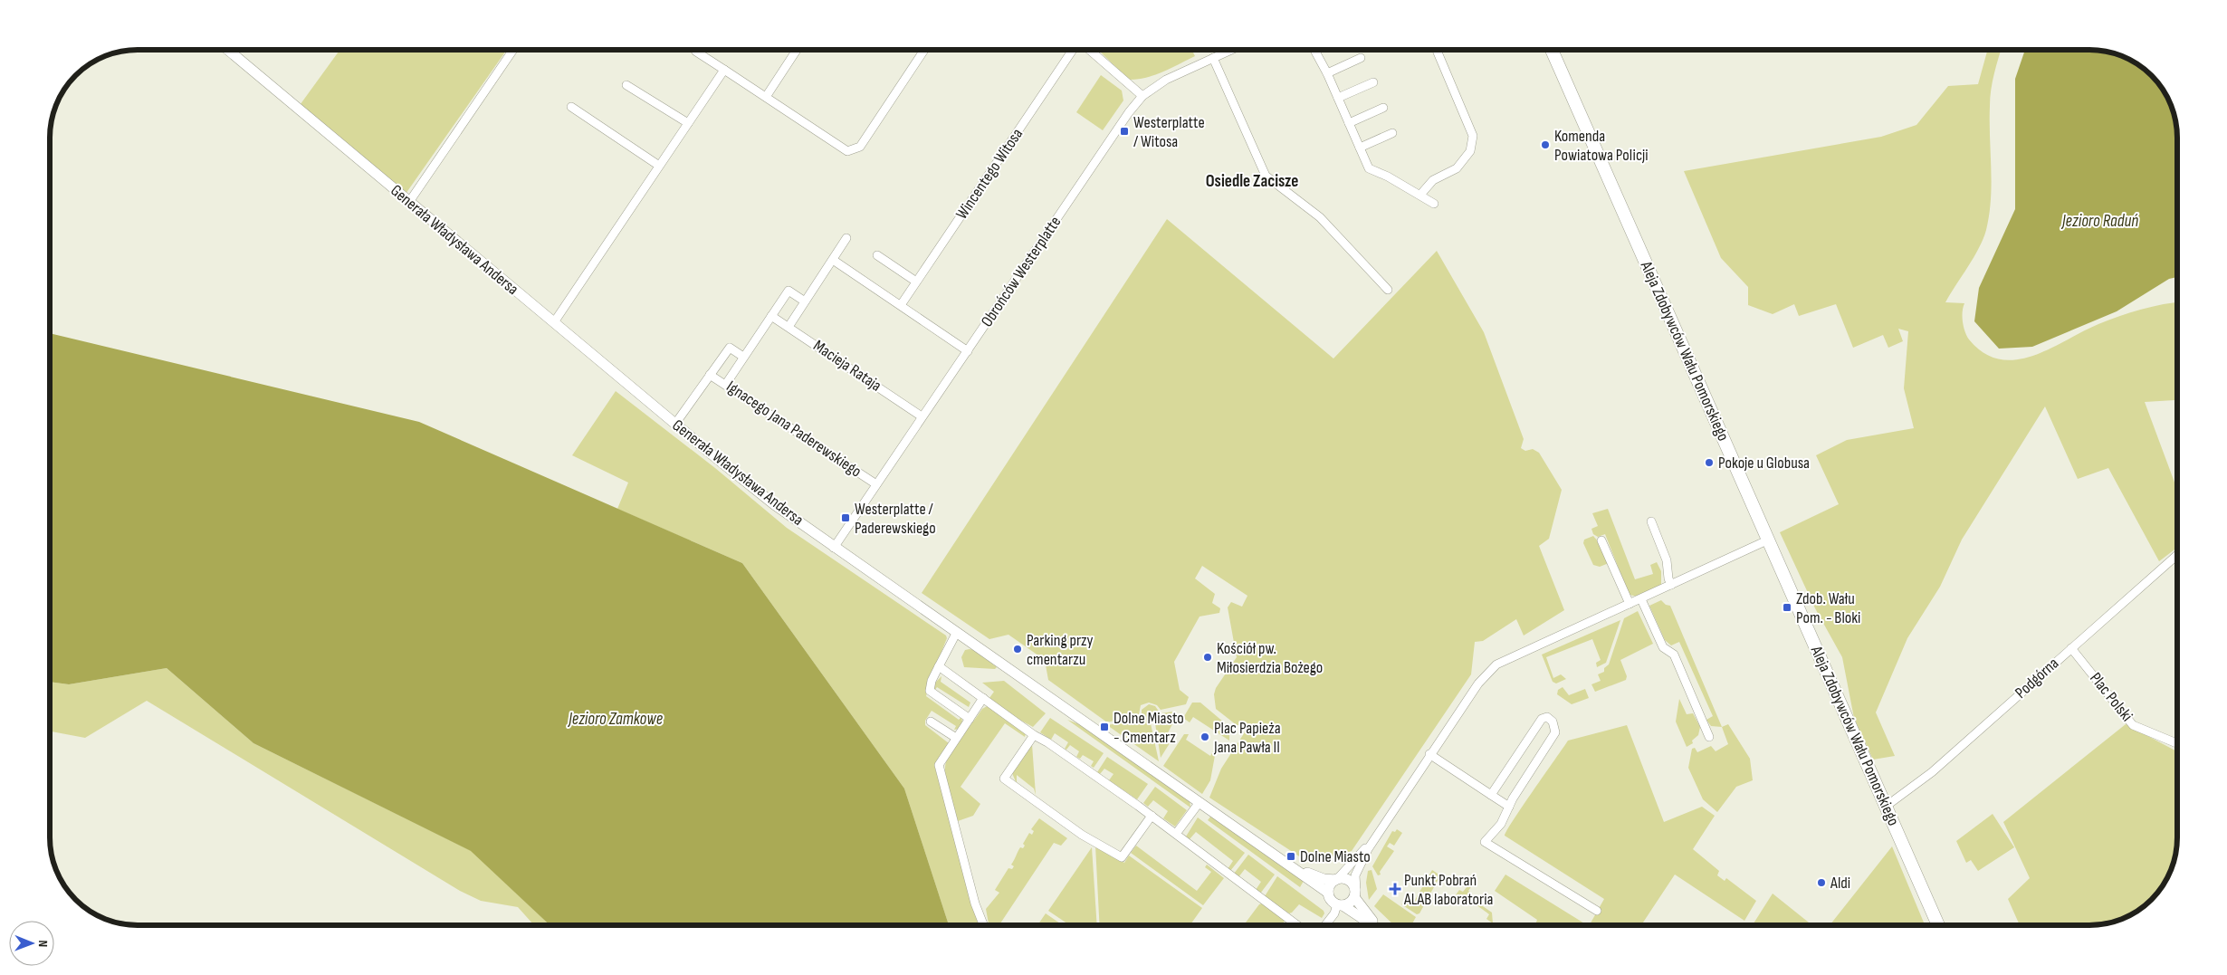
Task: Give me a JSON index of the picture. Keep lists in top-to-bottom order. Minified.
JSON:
{"streets":{"main road":["Generała Władysława Andersa","Aleja Zdobywców Wału Pomorskiego"],"street":["Wincentego Witosa","Obrońców Westerplatte","Macieja Rataja","Ignacego Jana Paderewskiego","Podgórna","Plac Polski"]},"crossings":[["Wincentego Witosa","Obrońców Westerplatte"],["Generała Władysława Andersa","Obrońców Westerplatte"],["Obrońców Westerplatte","Macieja Rataja"],["Obrońców Westerplatte","Ignacego Jana Paderewskiego"],["Aleja Zdobywców Wału Pomorskiego","Podgórna"],["Podgórna","Plac Polski"]],"districts":["Osiedle Zacisze"],"water":["Jezioro Raduń","Jezioro Zamkowe"],"places":{"transit":["Westerplatte / Witosa","Westerplatte / Paderewskiego","Zdob. Wału Pom. - Bloki","Dolne Miasto - Cmentarz","Dolne Miasto"],"other":["Komenda Powiatowa Policji","Pokoje u Globusa","Parking przy cmentarzu","Kościół pw. Miłosierdzia Bożego","Plac Papieża Jana Pawła II","Aldi"],"health":["Punkt Pobrań ALAB laboratoria"]},"north":"right"}
